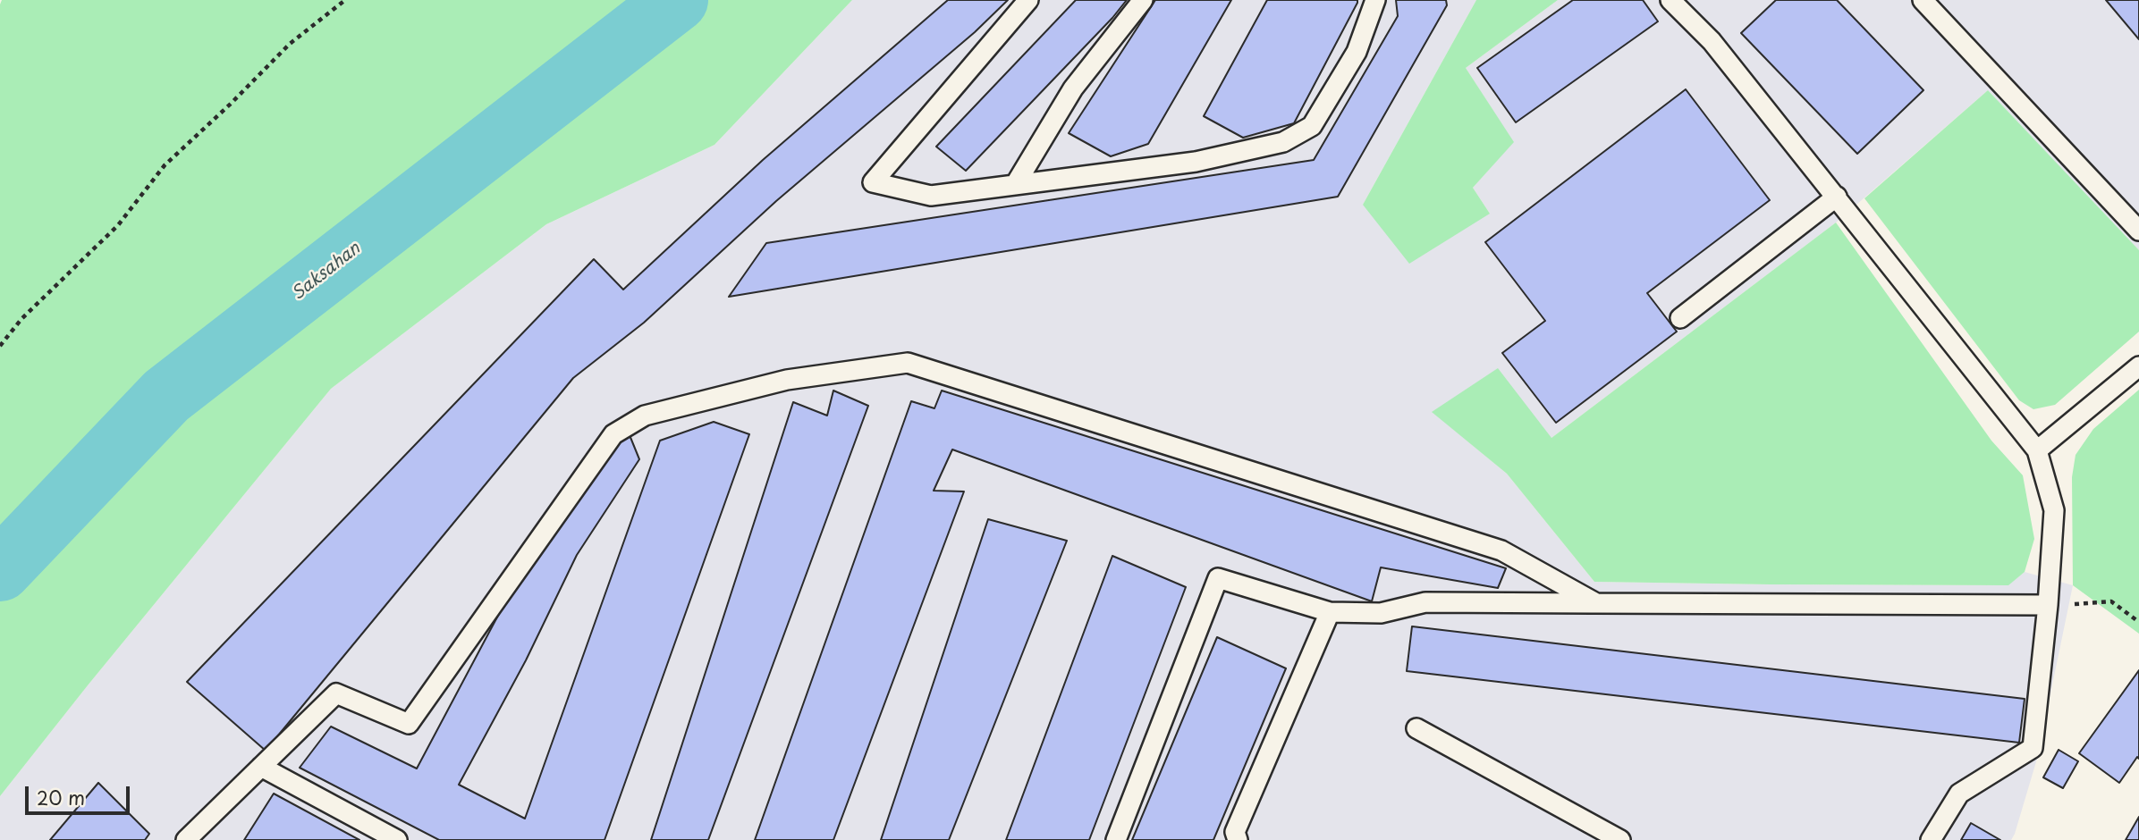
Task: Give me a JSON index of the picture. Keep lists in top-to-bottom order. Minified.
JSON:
{"water":["Saksahan"],"scale_bar":"20 m"}
